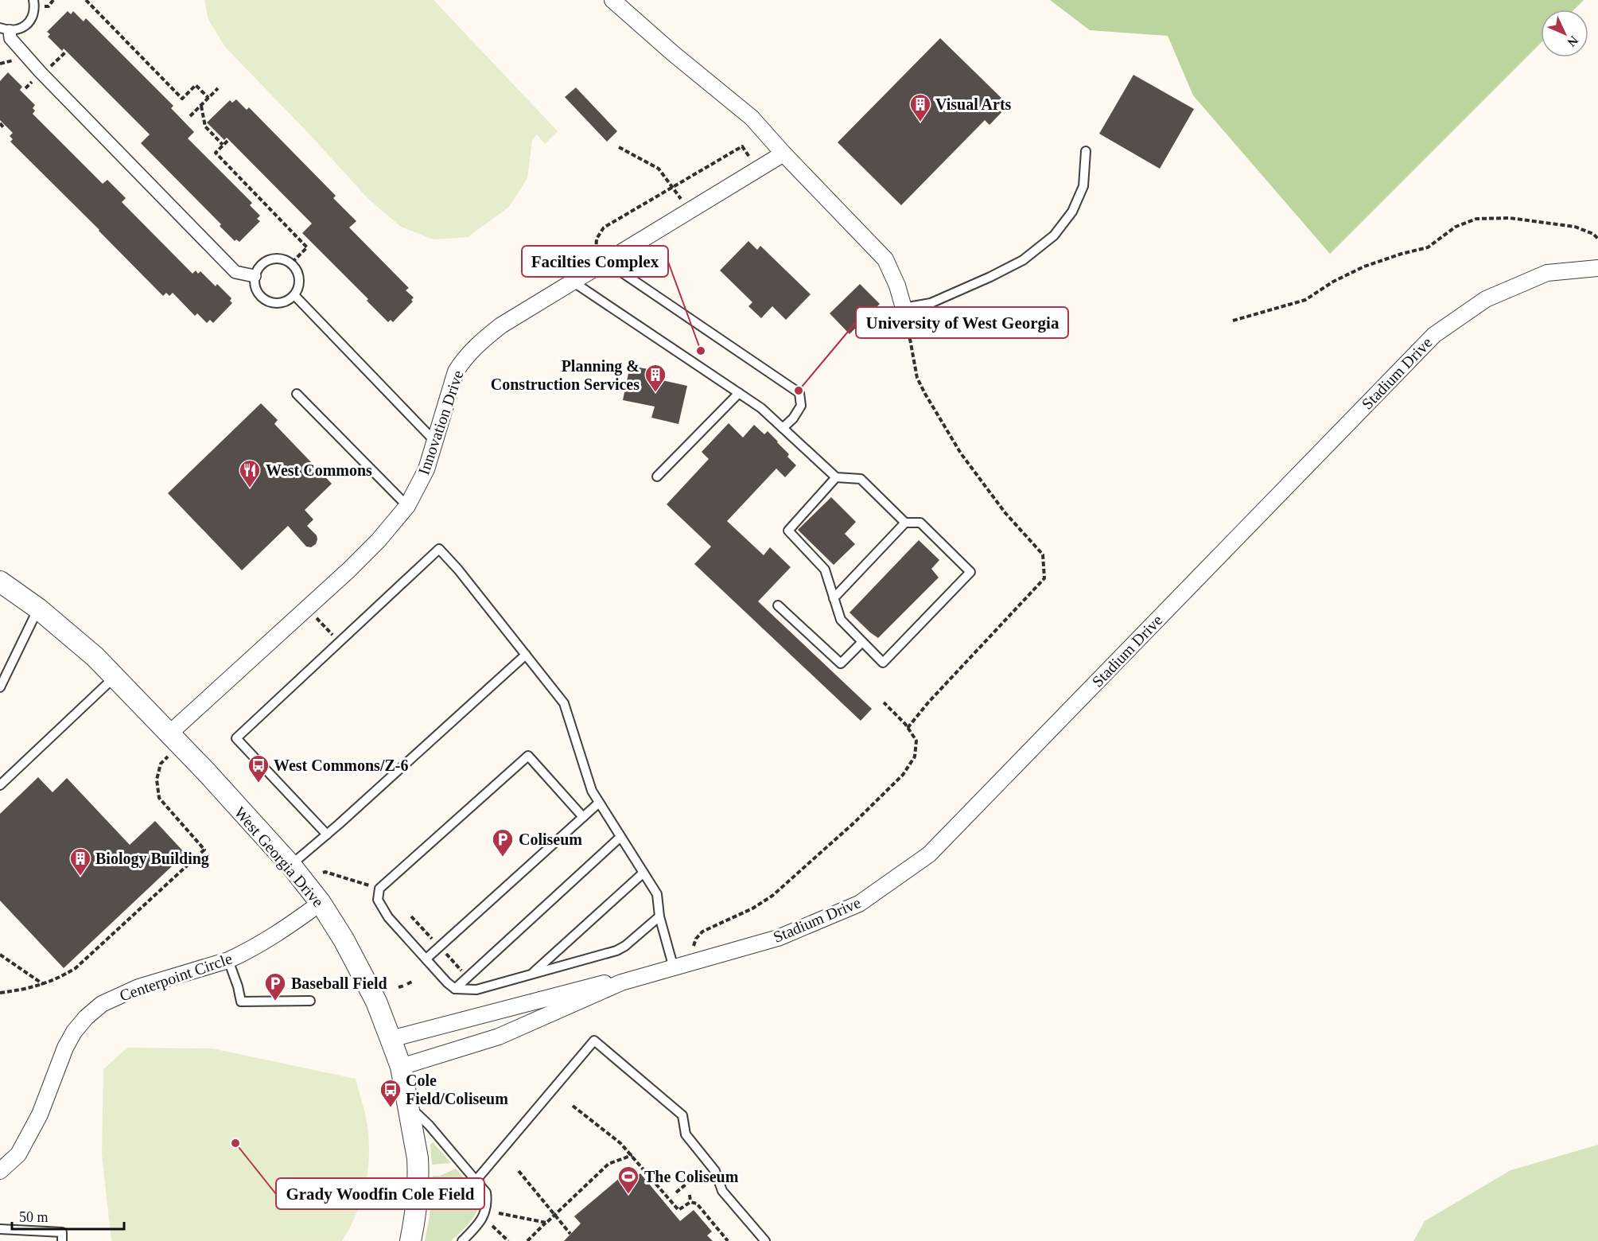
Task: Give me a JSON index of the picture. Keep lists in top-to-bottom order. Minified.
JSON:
{"streets":{"street":["Stadium Drive","Innovation Drive","West Georgia Drive","Centerpoint Circle"]},"crossings":[["Stadium Drive","West Georgia Drive"],["Innovation Drive","West Georgia Drive"],["West Georgia Drive","Centerpoint Circle"]],"places":{"building":["Visual Arts","Planning & Construction Services","Biology Building"],"other":["Facilties Complex","University of West Georgia","Grady Woodfin Cole Field"],"restaurant":["West Commons"],"bus stop":["West Commons/Z-6","Cole Field/Coliseum"],"parking":["Coliseum","Baseball Field"],"sports":["The Coliseum"]},"scale_bar":"50 m","north":"bottom right"}
